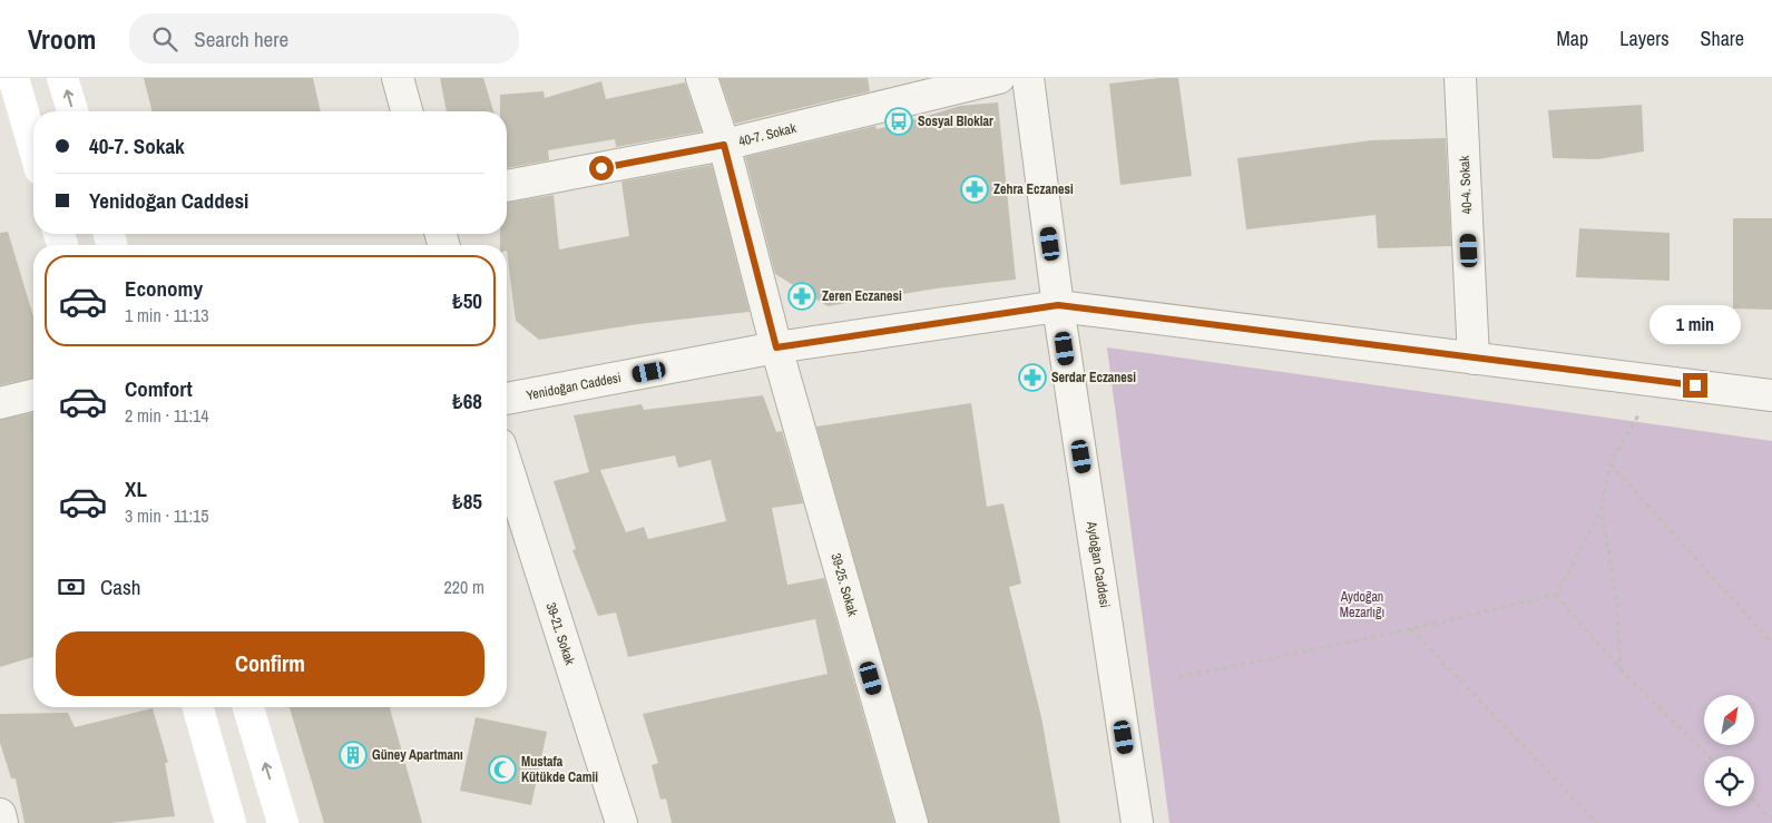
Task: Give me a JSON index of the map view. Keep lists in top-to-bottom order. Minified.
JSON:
{"streets":{"street":["40-7. Sokak","40-4. Sokak","Yenidoğan Caddesi","Aydoğan Caddesi","39-25. Sokak","39-21. Sokak"]},"crossings":[["40-7. Sokak","39-25. Sokak"],["40-4. Sokak","Yenidoğan Caddesi"],["Yenidoğan Caddesi","Aydoğan Caddesi"],["Yenidoğan Caddesi","39-25. Sokak"]],"parks":["Aydoğan Mezarlığı"],"places":{"bus stop":["Sosyal Bloklar"],"pharmacy":["Zehra Eczanesi","Zeren Eczanesi","Serdar Eczanesi"],"building":["Güney Apartmanı"],"mosque":["Mustafa Kütükde Camii"]},"north":"top right","page":{"header":"Vroom","search":"Search here","nav":["Map","Layers","Share"],"banner":["40-7. Sokak","Yenidoğan Caddesi"],"list":[{"name":"Economy","note":"1 min · 11:13","value":"₺50"},{"name":"Comfort","note":"2 min · 11:14","value":"₺68"},{"name":"XL","note":"3 min · 11:15","value":"₺85"}],"bubble":"1 min","pay":["Cash","220 m"],"buttons":"Confirm"}}
